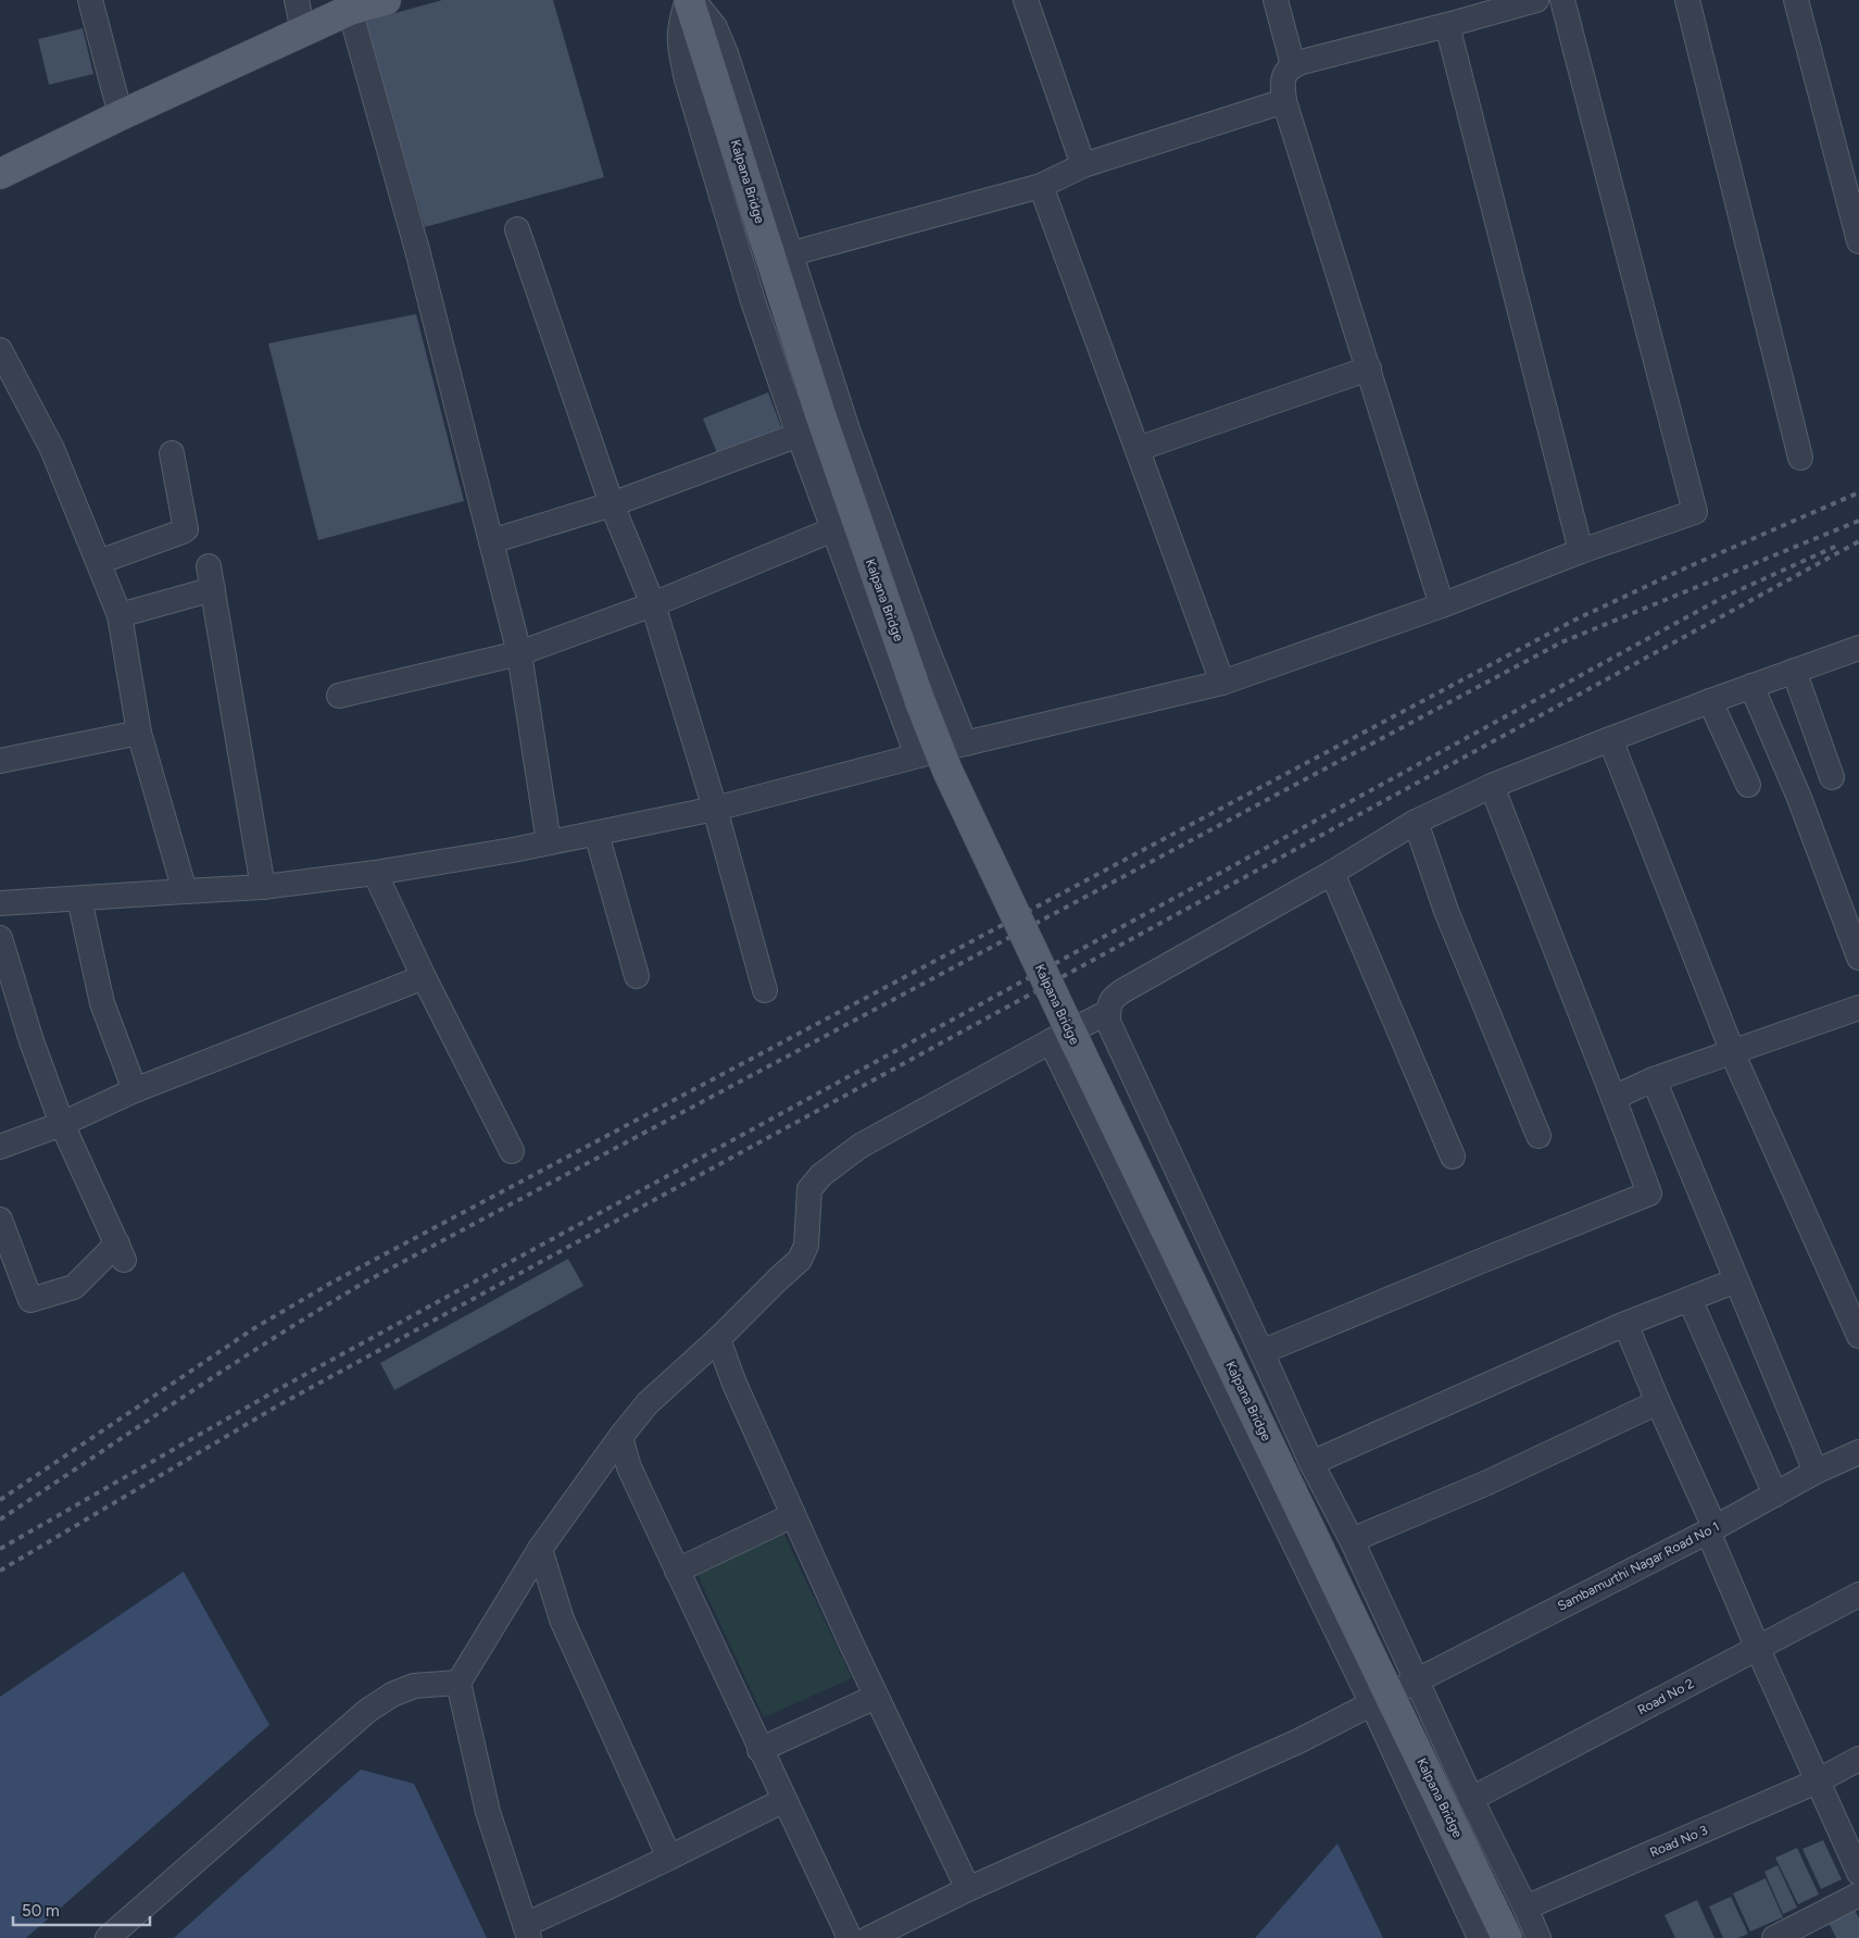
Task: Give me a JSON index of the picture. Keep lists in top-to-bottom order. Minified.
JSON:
{"streets":{"main road":["Kalpana Bridge"],"street":["Sambamurthi Nagar Road No 1","Road No 2","Road No 3"]},"crossings":[["Kalpana Bridge","Sambamurthi Nagar Road No 1"]],"scale_bar":"50 m"}
